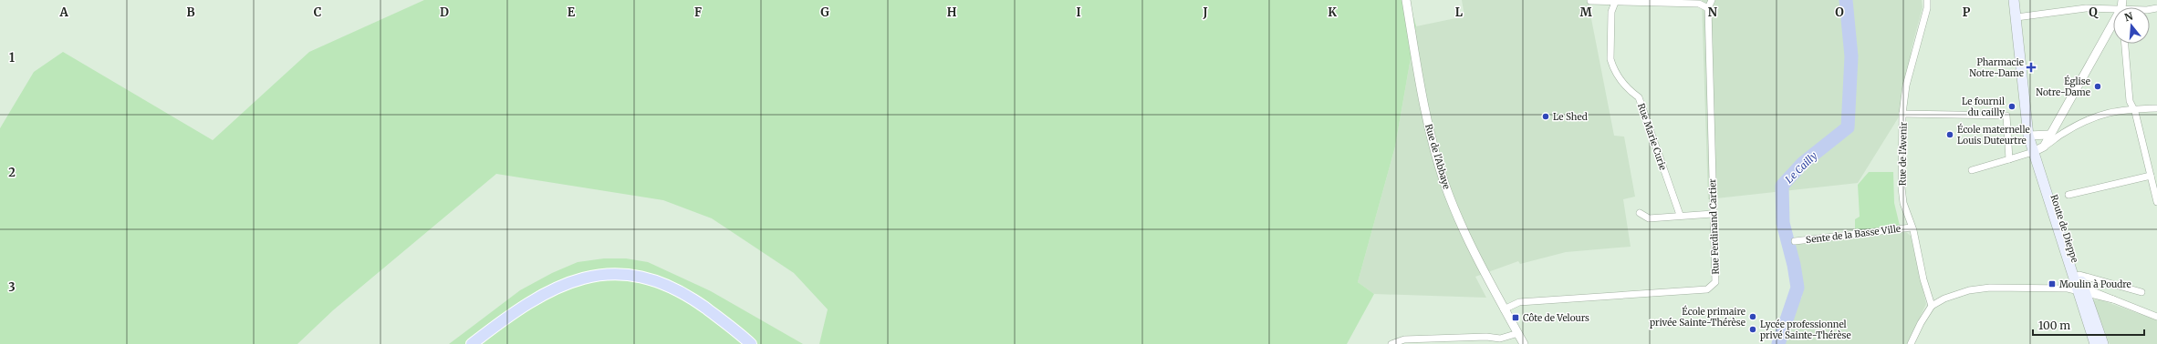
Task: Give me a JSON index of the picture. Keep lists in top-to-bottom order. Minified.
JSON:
{"streets":{"main road":["Route de Dieppe"],"street":["Rue Marie Curie","Rue de l'Avenir","Rue de l'Abbaye","Rue Ferdinand Cartier","Sente de la Basse Ville"]},"crossings":[["Rue de l'Avenir","Sente de la Basse Ville"],["Rue de l'Abbaye","Rue Ferdinand Cartier"]],"water":["Le Cailly"],"places":{"health":["Pharmacie Notre-Dame"],"other":["Église Notre-Dame","Le fournil du cailly","Le Shed","École maternelle Louis Duteurtre","École primaire privée Sainte-Thérèse","Lycée professionnel privé Sainte-Thérèse"],"transit":["Moulin à Poudre","Côte de Velours"]},"scale_bar":"100 m","north":"top","grid":{"columns":["A","B","C","D","E","F","G","H","I","J","K","L","M","N","O","P","Q"],"rows":["1","2","3"]}}
